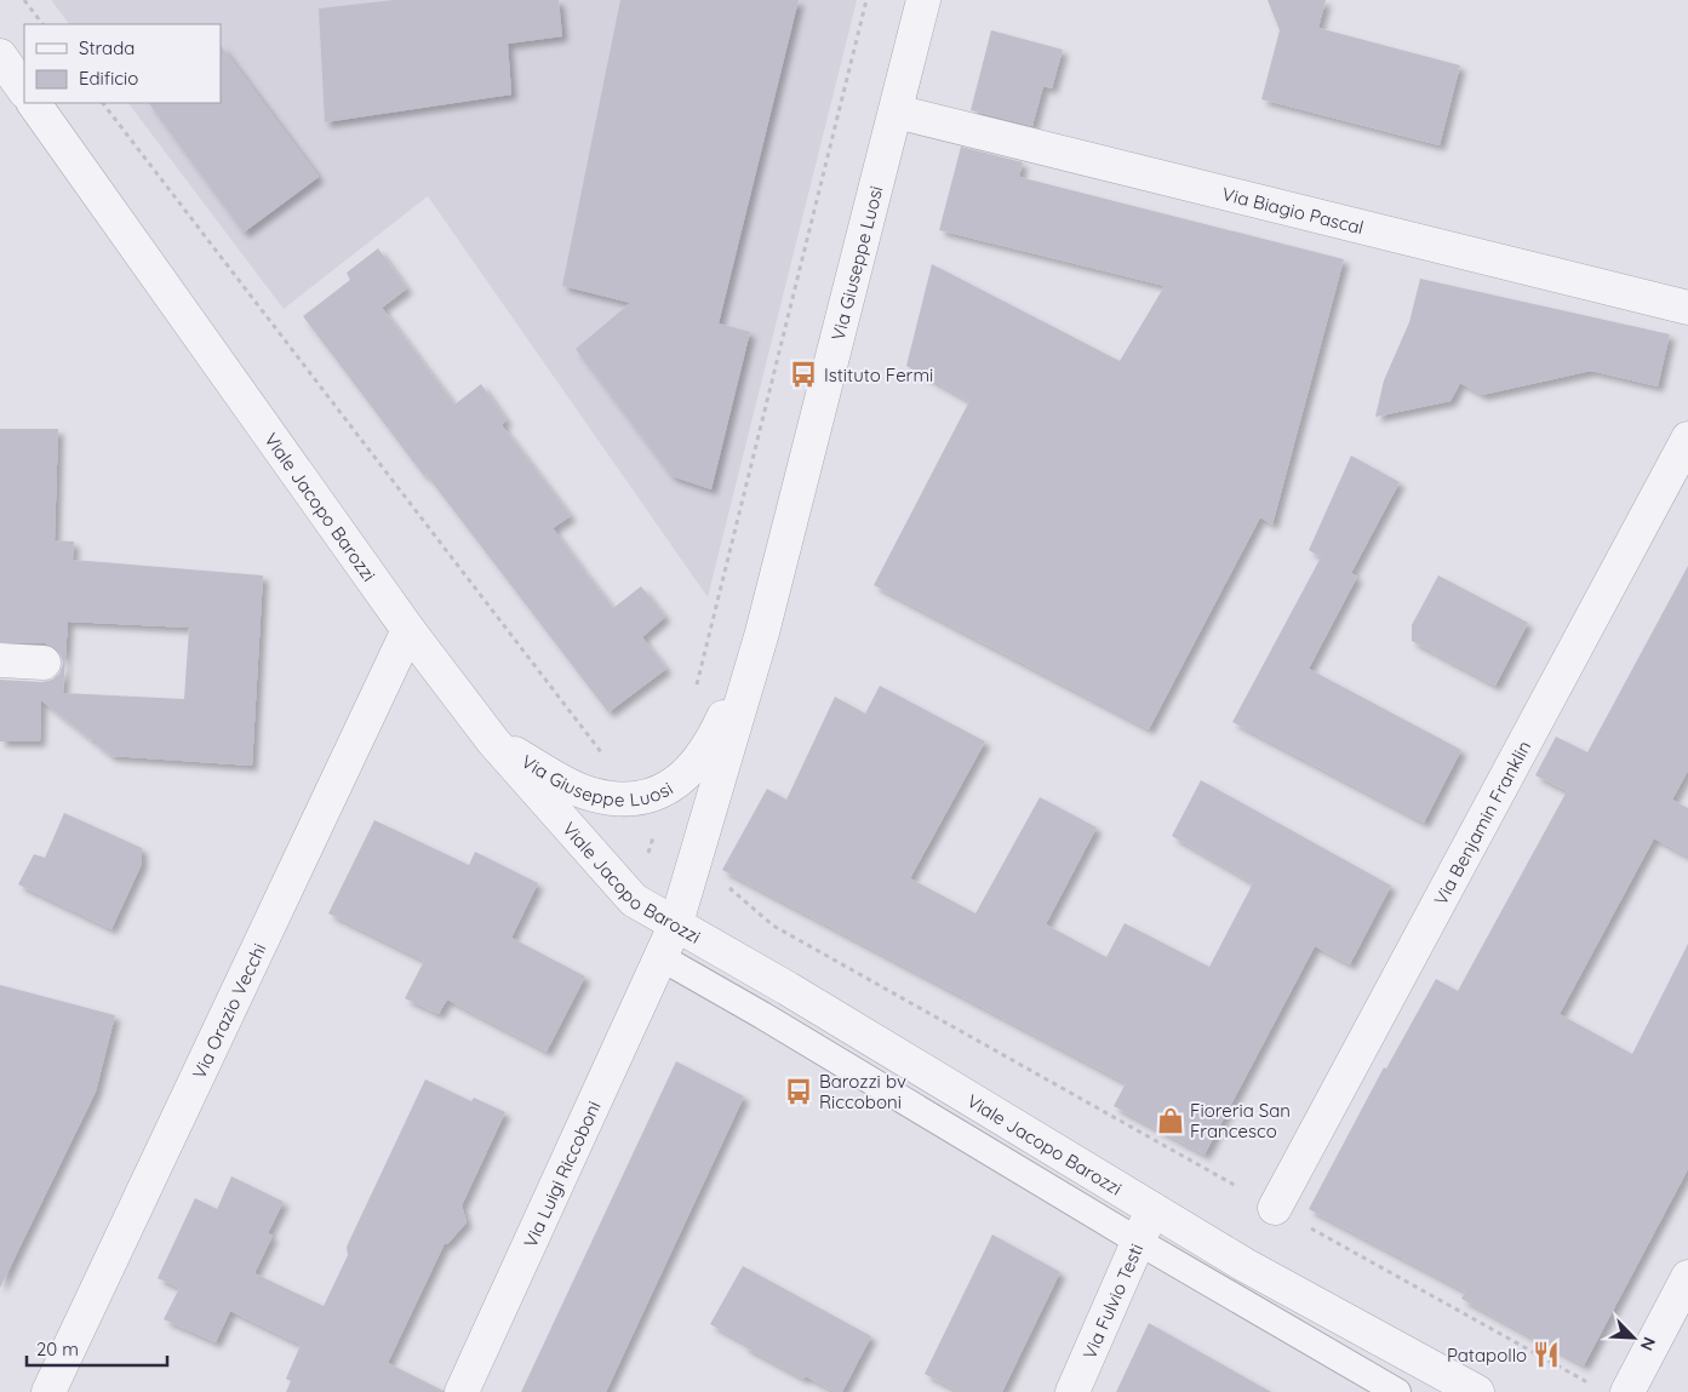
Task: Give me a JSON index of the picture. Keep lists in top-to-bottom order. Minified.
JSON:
{"streets":{"street":["Via Biagio Pascal","Via Giuseppe Luosi","Viale Jacopo Barozzi","Via Benjamin Franklin","Via Orazio Vecchi","Via Luigi Riccoboni","Via Fulvio Testi"]},"crossings":[["Via Biagio Pascal","Via Giuseppe Luosi"],["Via Giuseppe Luosi","Viale Jacopo Barozzi"],["Via Giuseppe Luosi","Via Luigi Riccoboni"],["Viale Jacopo Barozzi","Via Orazio Vecchi"],["Viale Jacopo Barozzi","Via Luigi Riccoboni"],["Viale Jacopo Barozzi","Via Fulvio Testi"]],"places":{"bus stop":["Istituto Fermi","Barozzi bv Riccoboni"],"shop":["Fioreria San Francesco"],"restaurant":["Patapollo"]},"legend":["Strada","Edificio"],"scale_bar":"20 m","north":"bottom right"}
